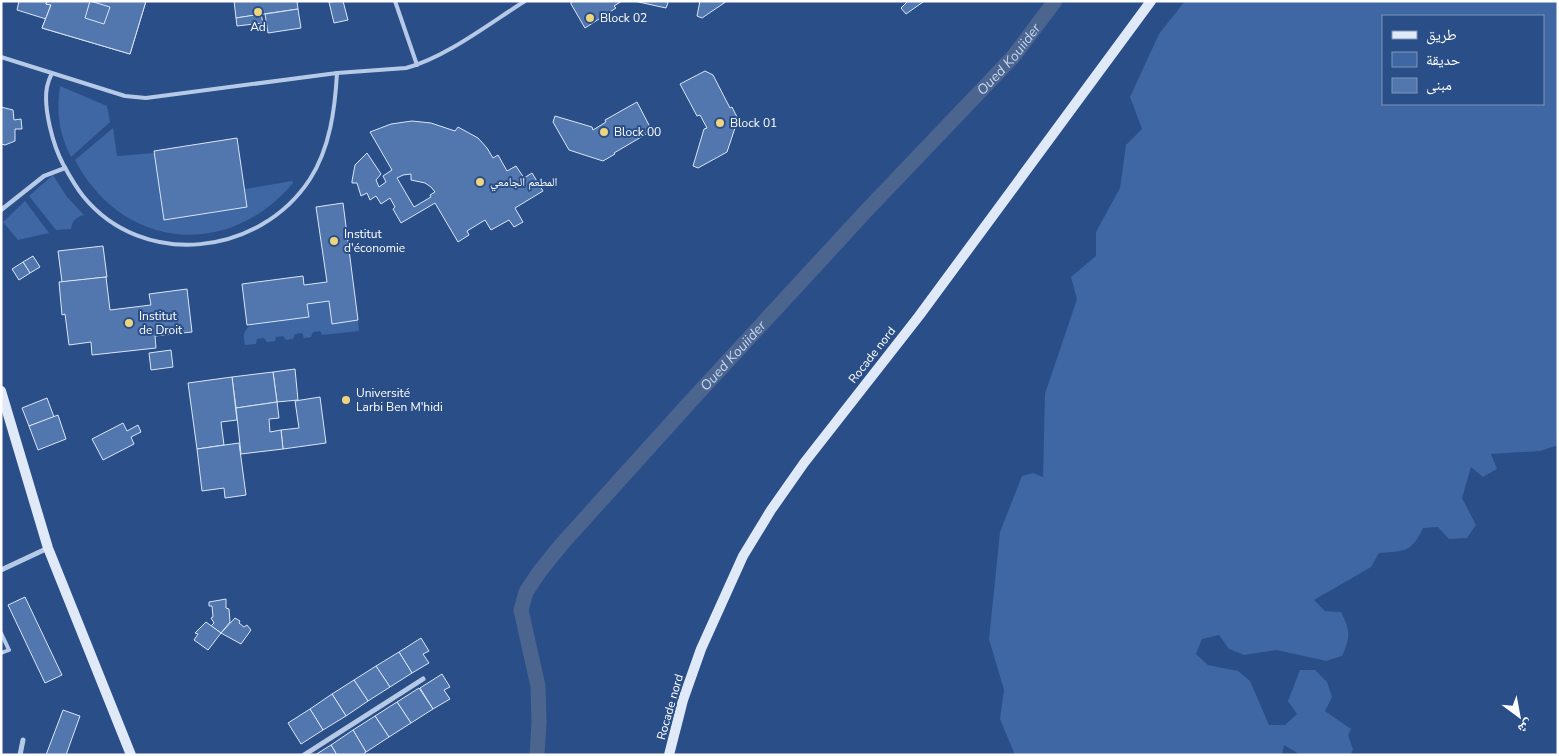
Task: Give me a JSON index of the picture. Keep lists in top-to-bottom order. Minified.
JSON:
{"streets":{"main road":["Rocade nord"]},"water":["Oued Kouiider"],"places":["Ad","Block 02","Block 01","Block 00","المطعم الجامعي","Institut d'économie","Institut de Droit","Université Larbi Ben M'hidi"],"legend":["طريق","حديقة","مبنى"],"north":"bottom right"}
